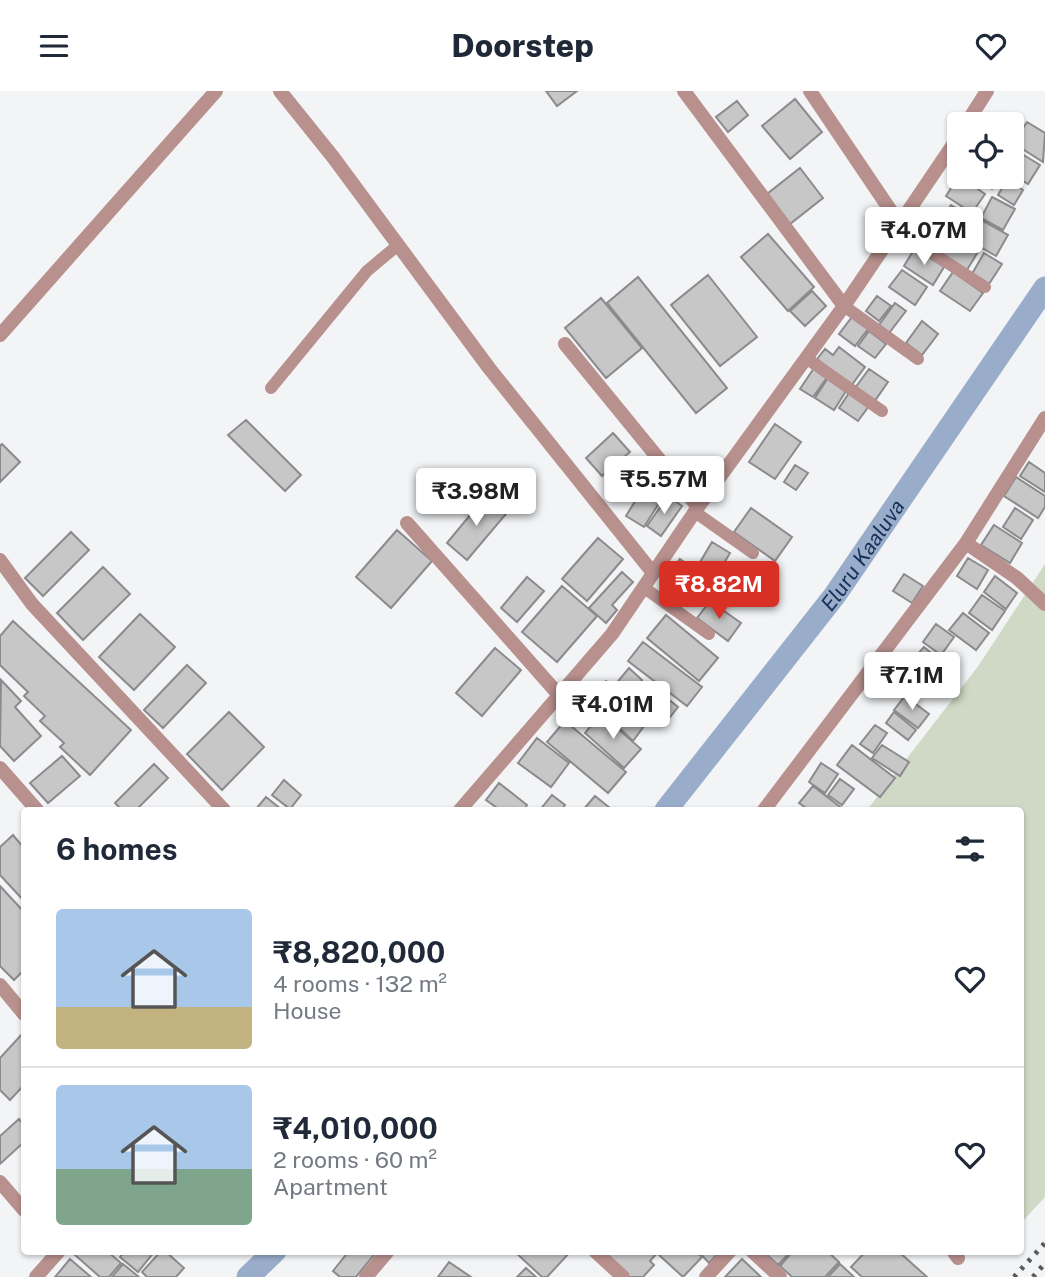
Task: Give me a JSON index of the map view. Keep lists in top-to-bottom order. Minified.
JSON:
{"water":["Eluru Kaaluva"],"page":{"header":"Doorstep","price":["₹4.07M","₹5.57M","₹3.98M","₹8.82M","₹7.1M","₹4.01M"],"heading":"6 homes","list":[{"name":"₹8,820,000","note":"4 rooms · 132 m² · House"},{"name":"₹4,010,000","note":"2 rooms · 60 m² · Apartment"}]}}
